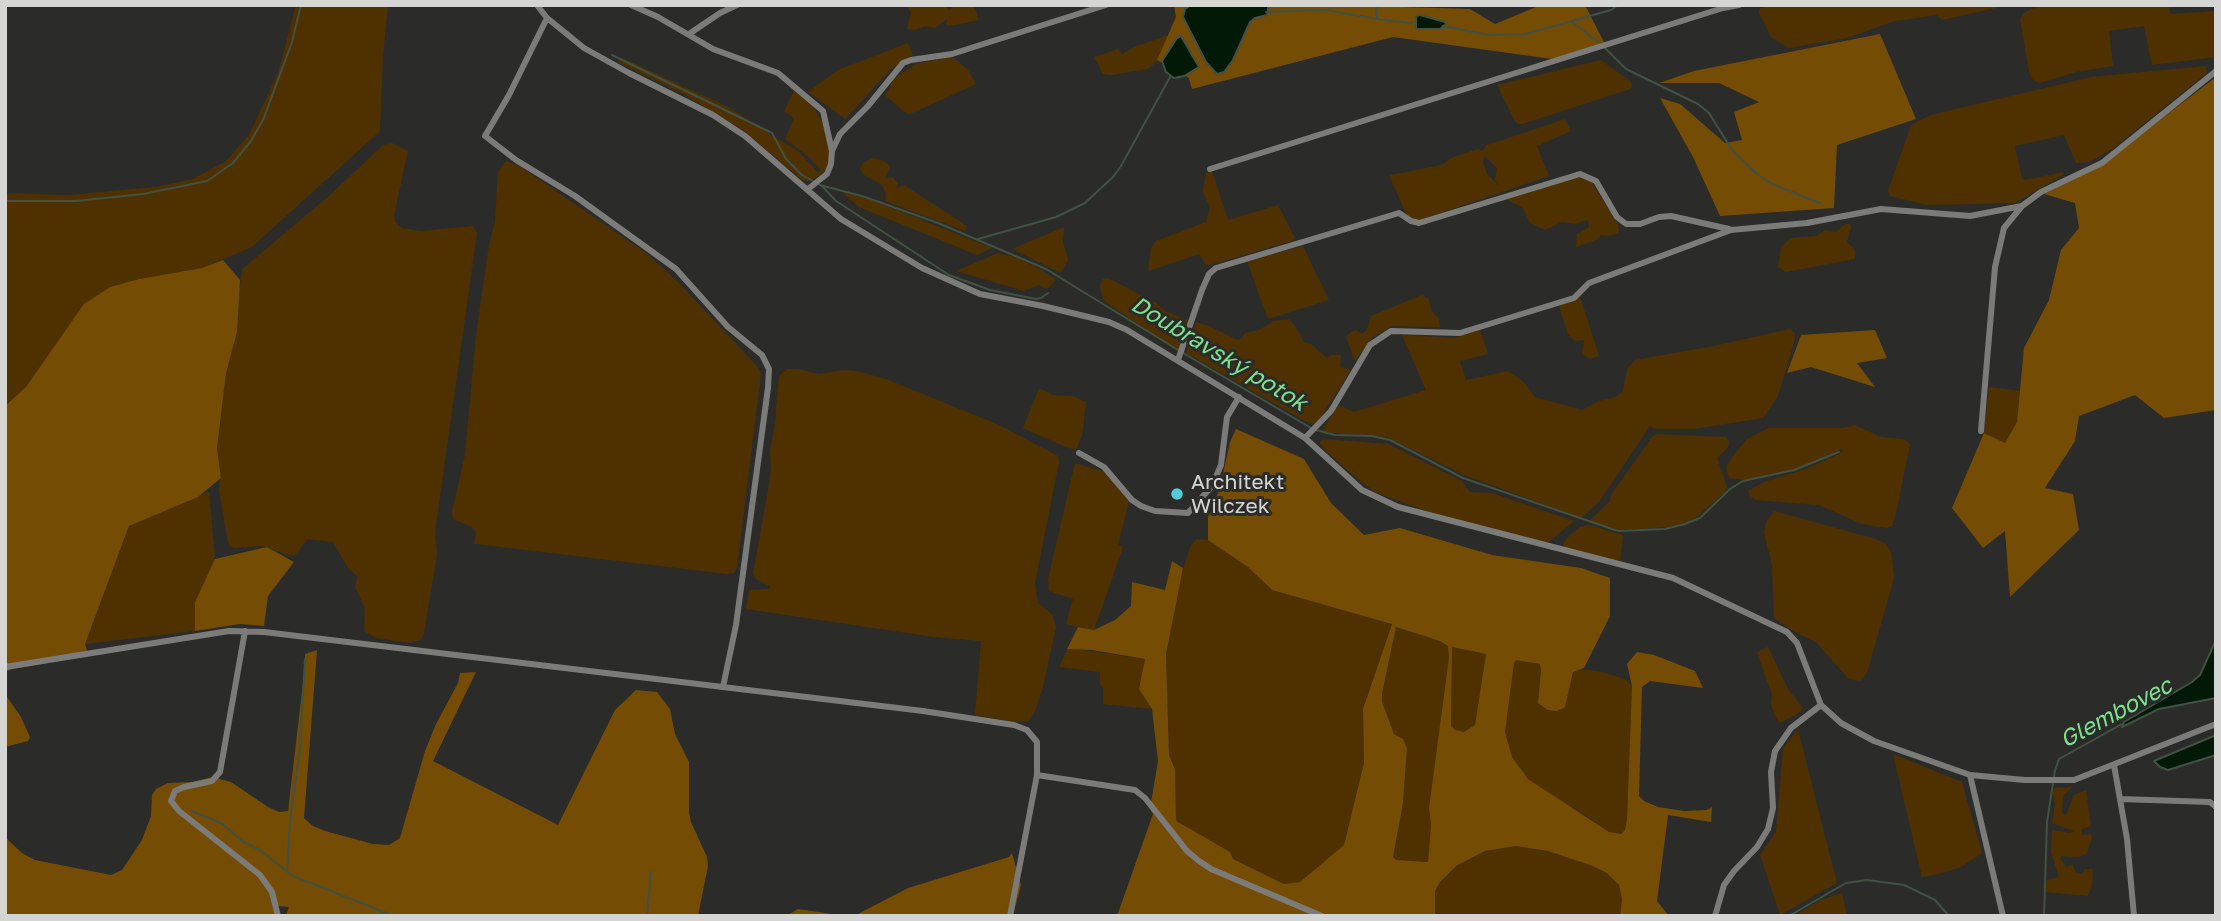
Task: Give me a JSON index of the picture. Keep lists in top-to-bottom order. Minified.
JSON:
{"water":["Doubravský potok","Glembovec"],"places":["Architekt Wilczek"]}
